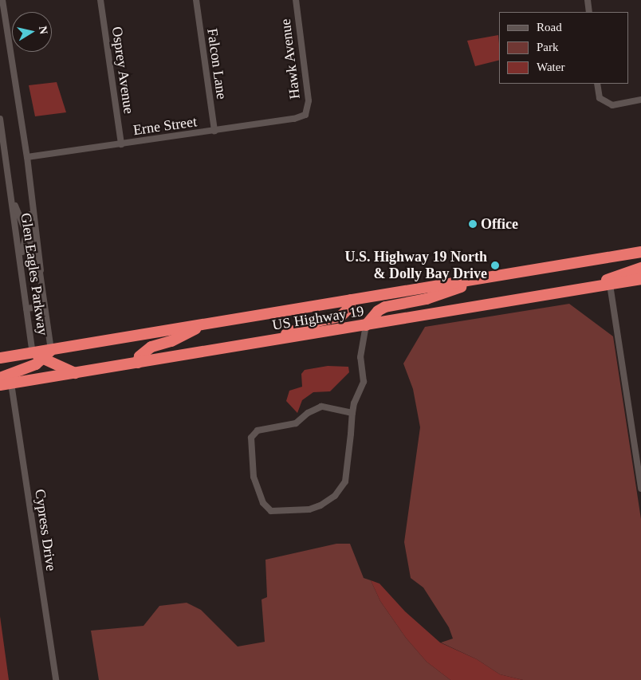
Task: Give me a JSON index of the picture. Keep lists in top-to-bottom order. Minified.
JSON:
{"streets":{"highway":["US Highway 19"],"street":["Hawk Avenue","Falcon Lane","Osprey Avenue","Erne Street","Glen Eagles Parkway","Cypress Drive"]},"crossings":[["Hawk Avenue","Erne Street"],["Falcon Lane","Erne Street"],["Osprey Avenue","Erne Street"],["Glen Eagles Parkway","US Highway 19"],["US Highway 19","Cypress Drive"]],"places":["Office","U.S. Highway 19 North & Dolly Bay Drive"],"legend":["Road","Park","Water"],"north":"right"}
